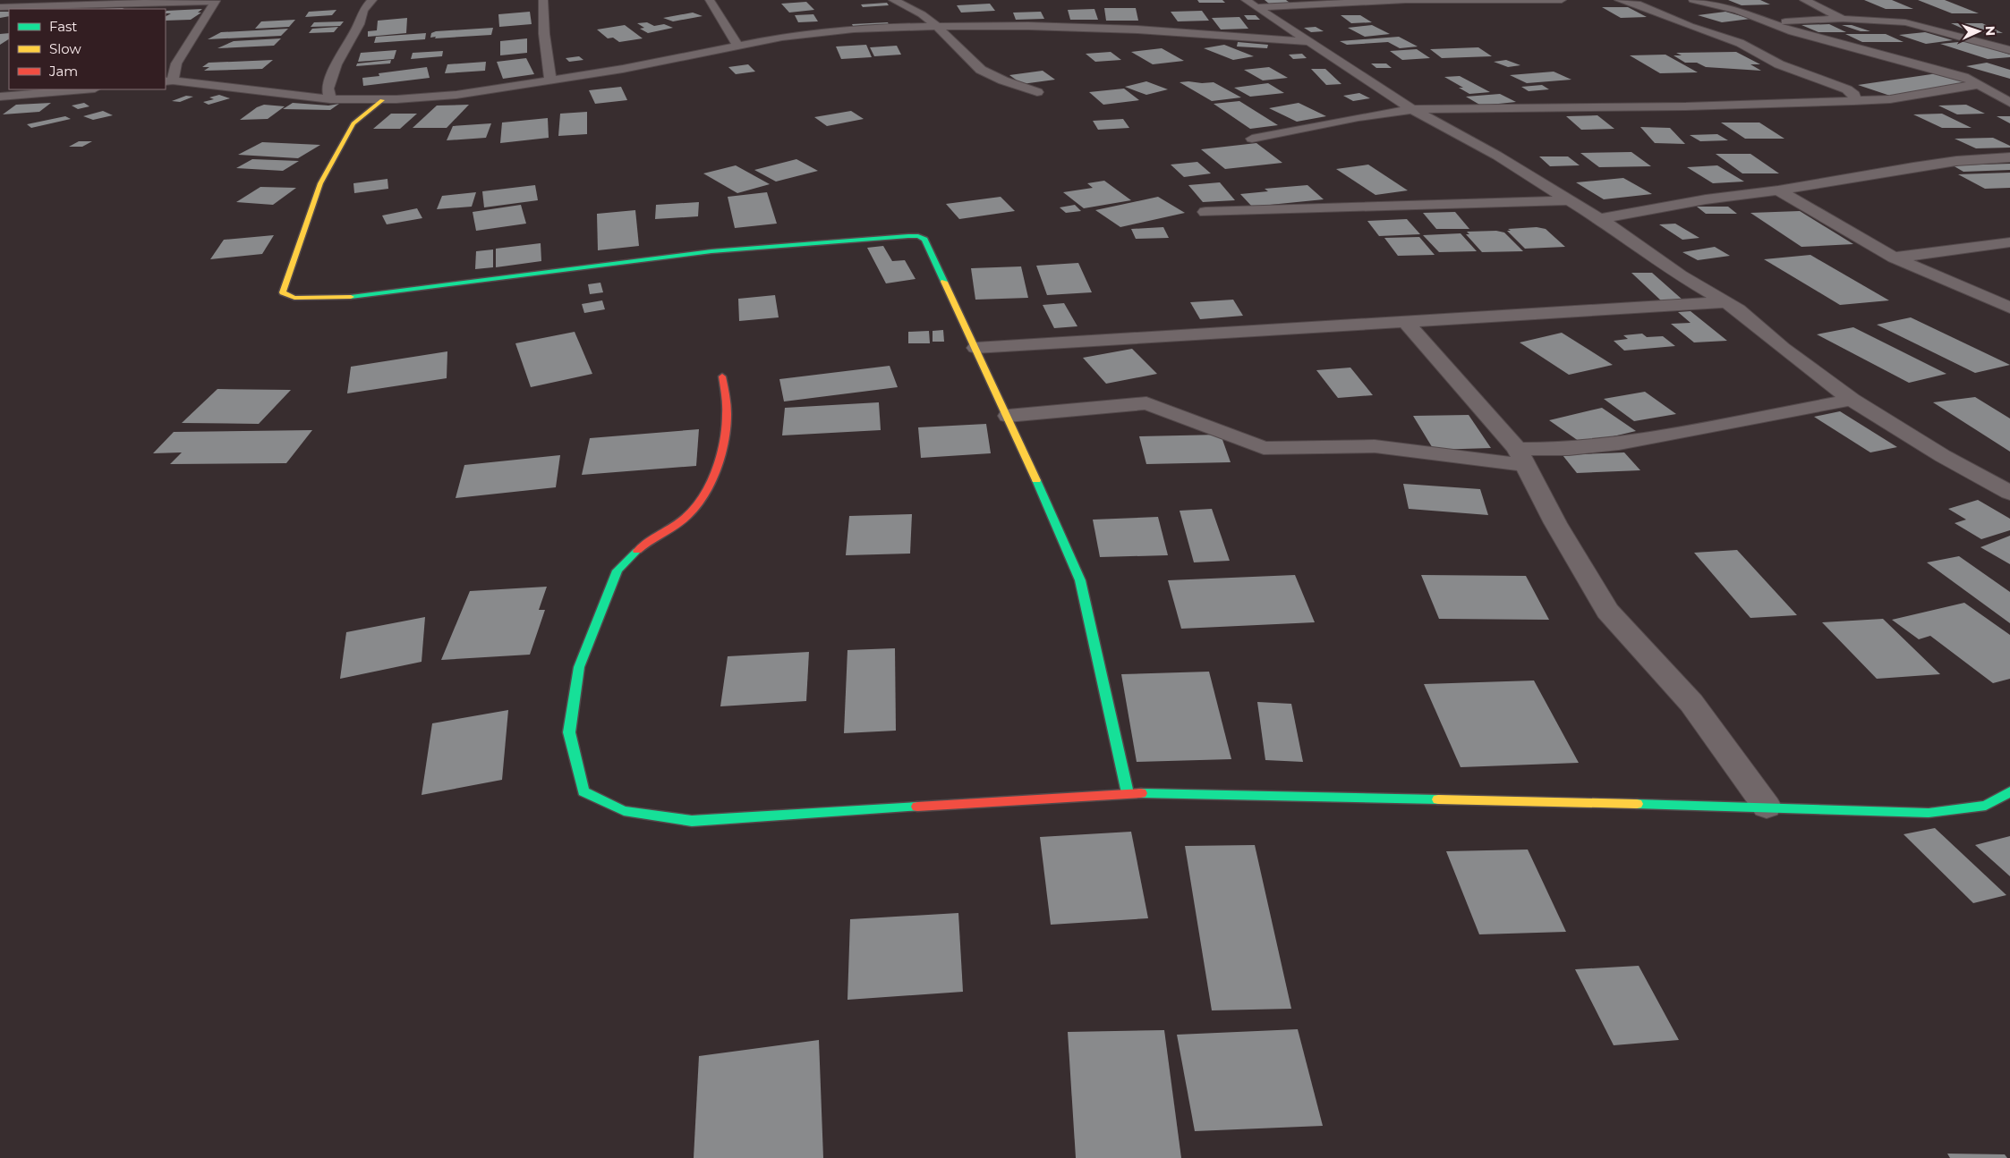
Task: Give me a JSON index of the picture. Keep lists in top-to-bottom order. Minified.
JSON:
{"legend":["Fast","Slow","Jam"],"north":"right"}
